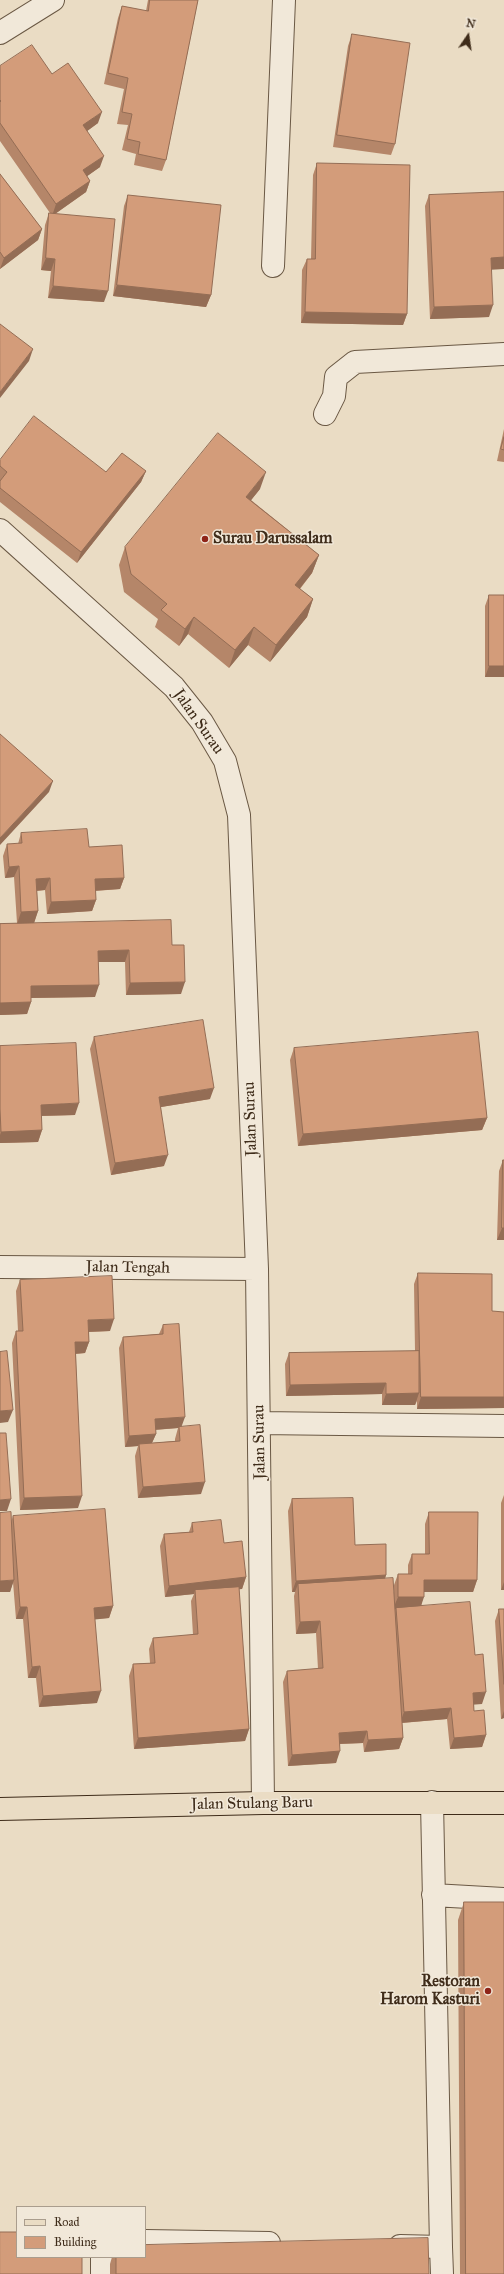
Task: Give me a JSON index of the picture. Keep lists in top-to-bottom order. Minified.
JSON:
{"streets":{"main road":["Jalan Stulang Baru"],"street":["Jalan Surau","Jalan Tengah"]},"crossings":[["Jalan Surau","Jalan Tengah"],["Jalan Surau","Jalan Stulang Baru"]],"places":["Surau Darussalam","Restoran Harom Kasturi"],"legend":["Road","Building"],"north":"top"}
